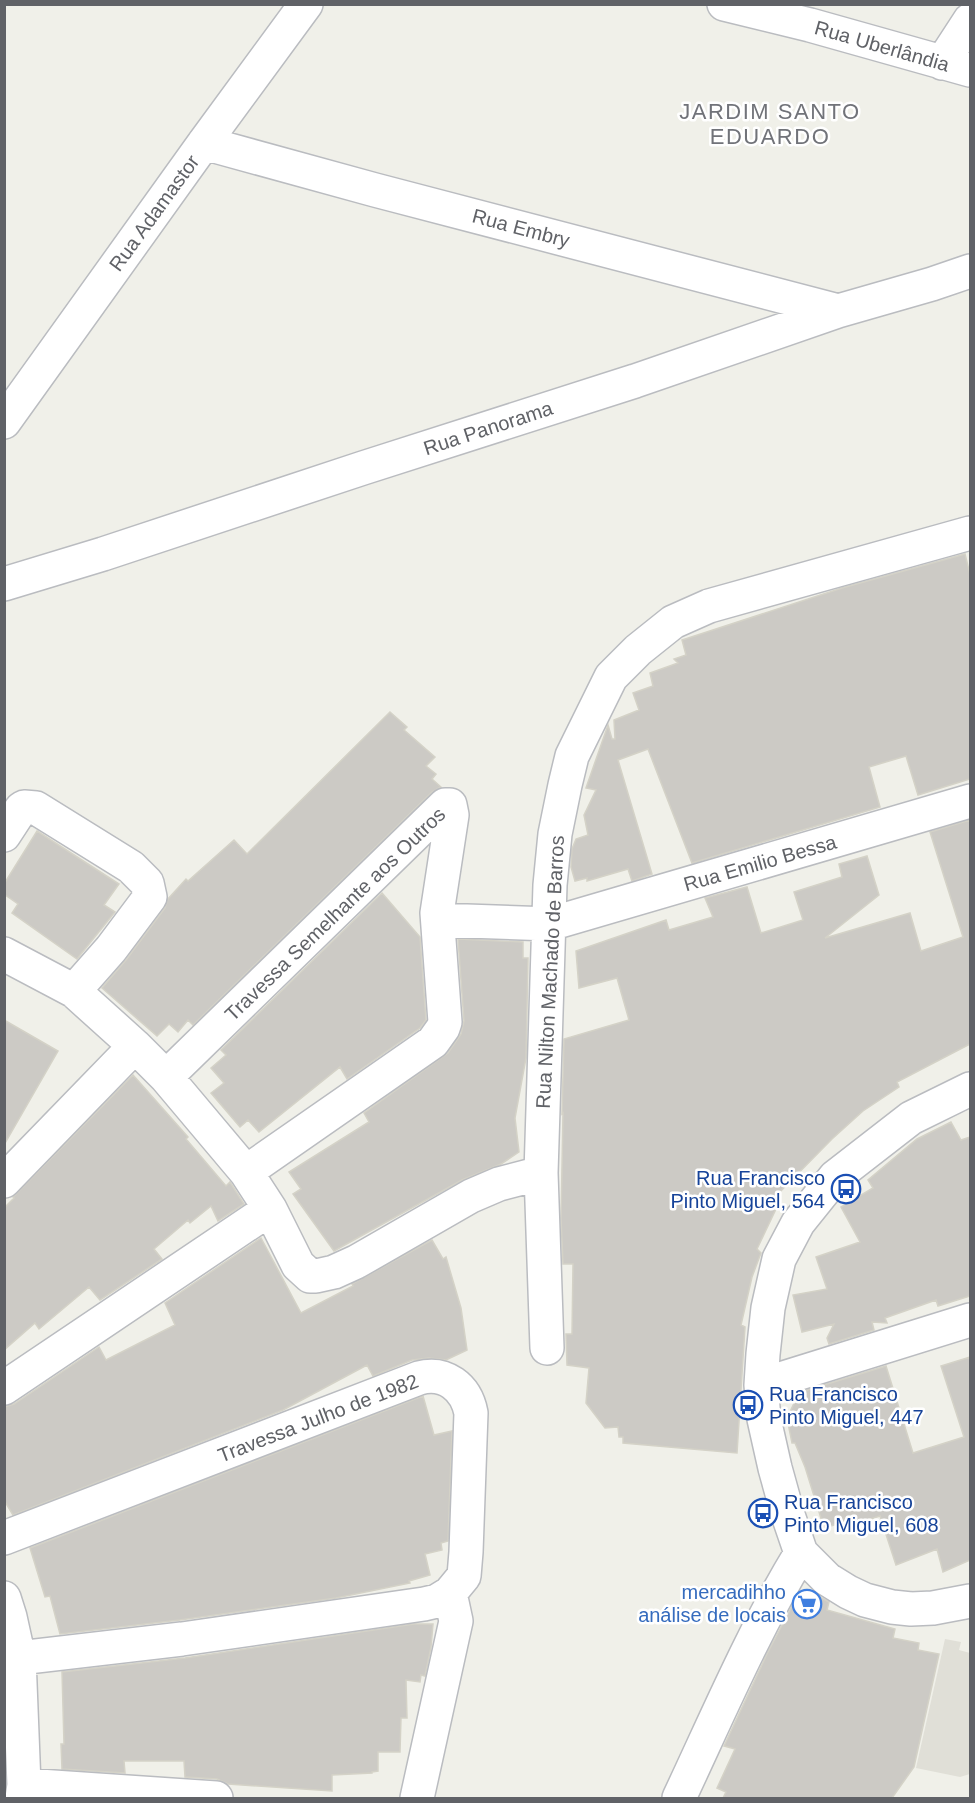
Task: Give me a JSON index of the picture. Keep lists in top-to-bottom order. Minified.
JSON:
{"streets":{"street":["Rua Uberlândia","Rua Adamastor","Rua Embry","Rua Panorama","Rua Emilio Bessa","Travessa Semelhante aos Outros","Rua Nilton Machado de Barros","Travessa Julho de 1982"]},"crossings":[["Rua Adamastor","Rua Embry"],["Rua Embry","Rua Panorama"],["Rua Emilio Bessa","Travessa Semelhante aos Outros"],["Rua Emilio Bessa","Rua Nilton Machado de Barros"]],"districts":["JARDIM SANTO EDUARDO"],"places":{"bus stop":["Rua Francisco Pinto Miguel, 564","Rua Francisco Pinto Miguel, 447","Rua Francisco Pinto Miguel, 608"],"supermarket":["mercadihho análise de locais"]}}
